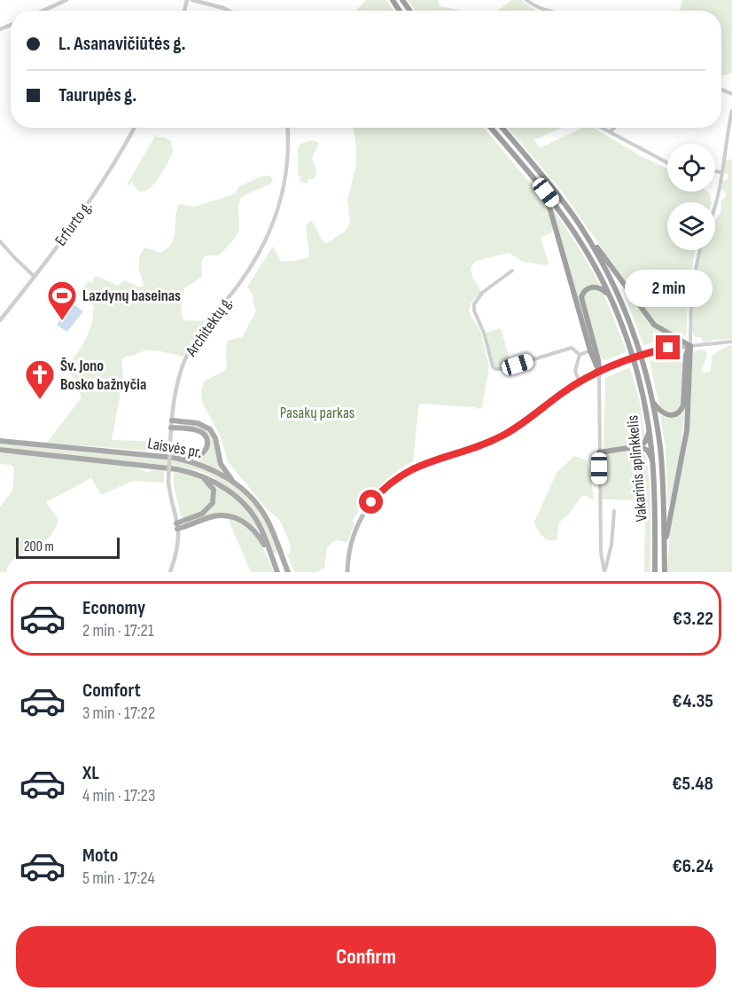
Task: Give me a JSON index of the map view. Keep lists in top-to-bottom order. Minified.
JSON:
{"streets":{"highway":["Vakarinis aplinkkelis"],"main road":["Laisvės pr."],"street":["Erfurto g.","Architektų g."]},"parks":["Pasakų parkas"],"places":{"sports":["Lazdynų baseinas"],"church":["Šv. Jono Bosko bažnyčia"]},"scale_bar":"200 m","page":{"banner":["L. Asanavičiūtės g.","Taurupės g."],"bubble":"2 min","scale":"200 m","list":[{"name":"Economy","note":"2 min · 17:21","value":"€3.22"},{"name":"Comfort","note":"3 min · 17:22","value":"€4.35"},{"name":"XL","note":"4 min · 17:23","value":"€5.48"},{"name":"Moto","note":"5 min · 17:24","value":"€6.24"}],"buttons":"Confirm"}}
